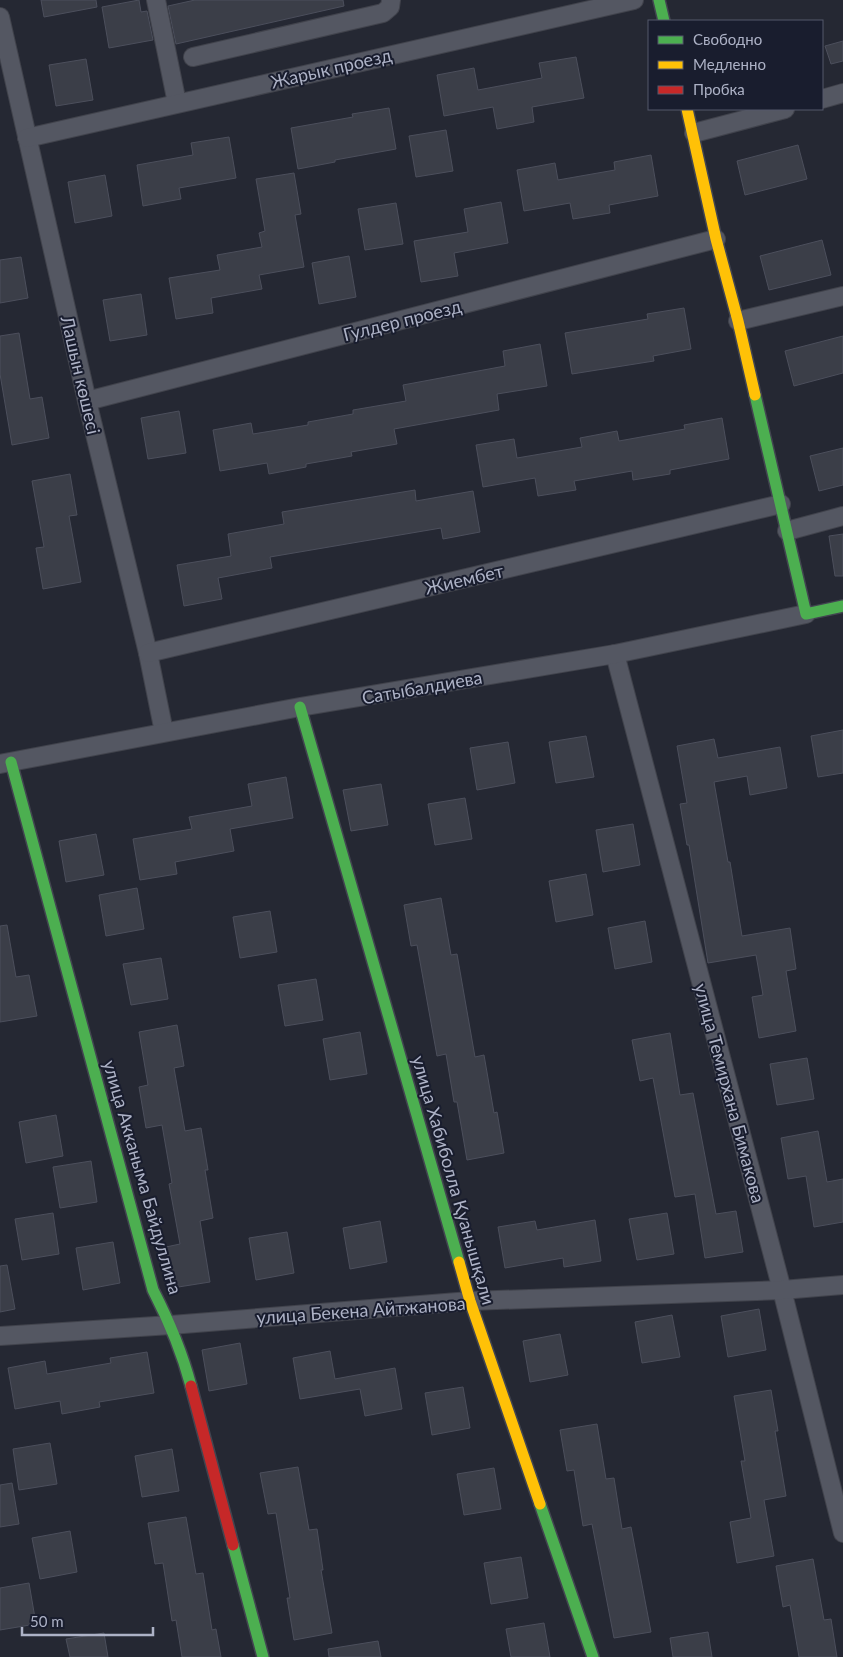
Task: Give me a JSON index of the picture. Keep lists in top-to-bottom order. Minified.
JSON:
{"streets":{"street":["Жарык проезд","Гулдер проезд","Лашын көшесі","Жиембет","Сатыбалдиева","улица Темирхана Бимакова","улица Акканыма Байдуллина","улица Хабиболла Қуанышқали","улица Бекена Айтжанова"]},"crossings":[["Жарык проезд","Лашын көшесі"],["Гулдер проезд","Лашын көшесі"],["Лашын көшесі","Жиембет"],["Лашын көшесі","Сатыбалдиева"],["Сатыбалдиева","улица Темирхана Бимакова"],["Сатыбалдиева","улица Акканыма Байдуллина"],["Сатыбалдиева","улица Хабиболла Қуанышқали"],["улица Темирхана Бимакова","улица Бекена Айтжанова"],["улица Акканыма Байдуллина","улица Бекена Айтжанова"],["улица Хабиболла Қуанышқали","улица Бекена Айтжанова"]],"legend":["Свободно","Медленно","Пробка"],"scale_bar":"50 m"}
